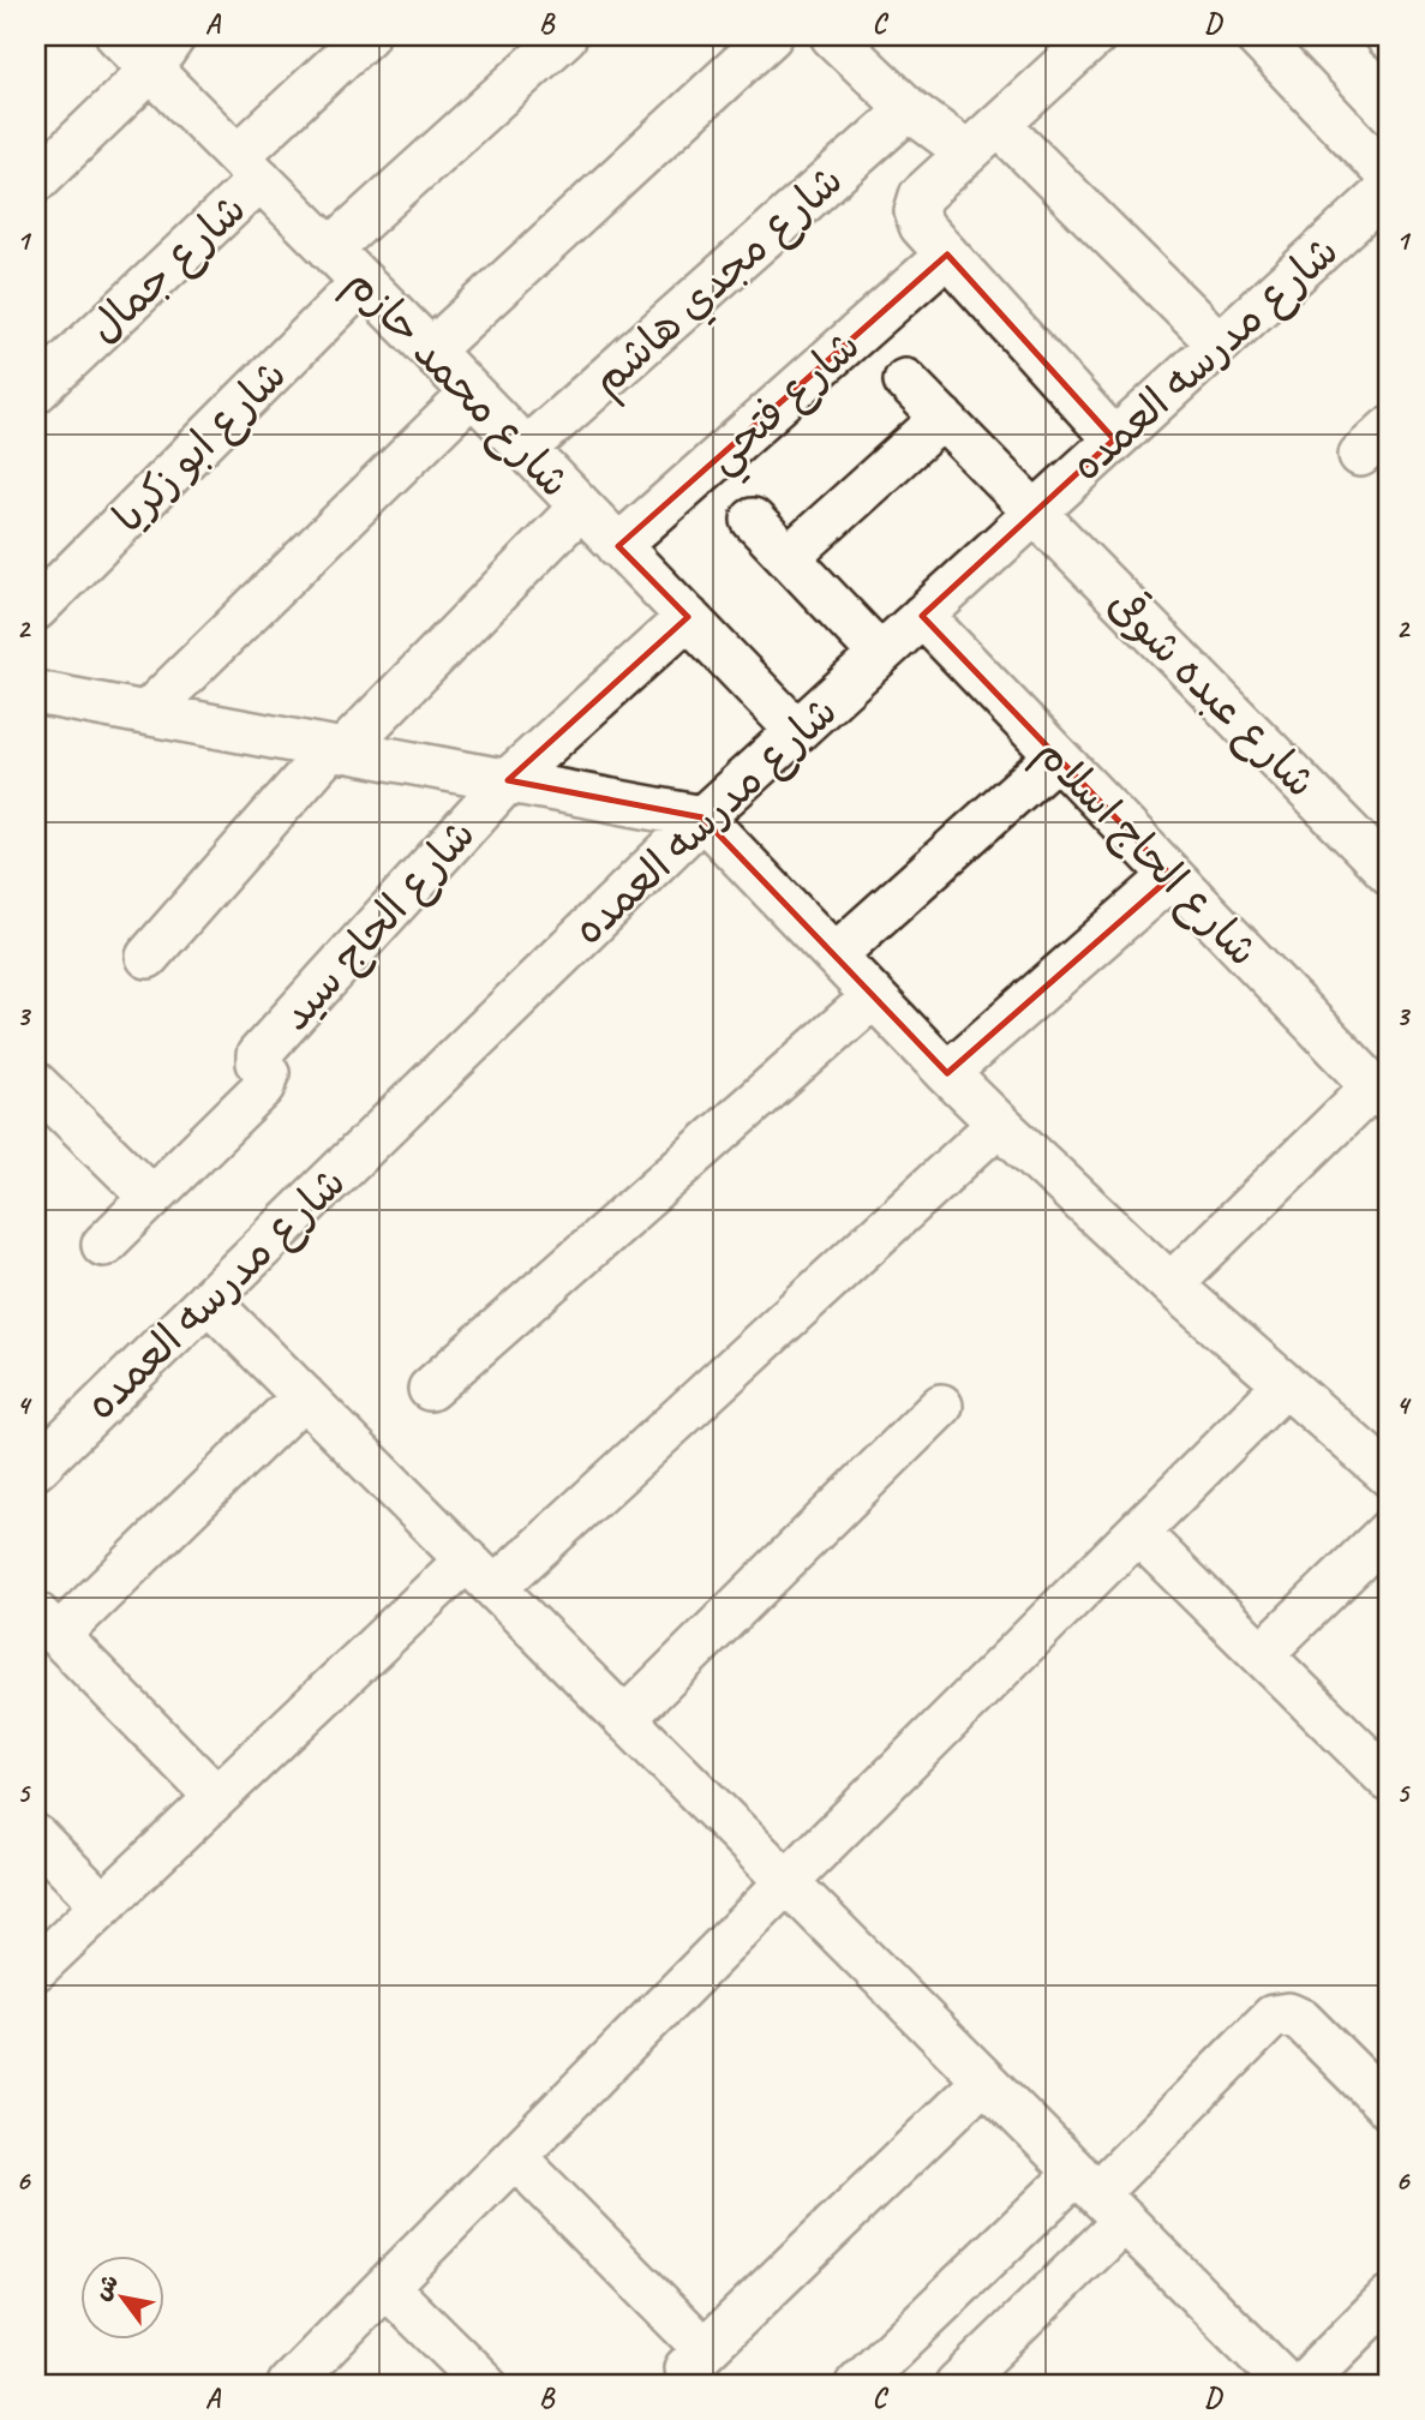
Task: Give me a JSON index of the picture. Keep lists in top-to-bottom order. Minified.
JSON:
{"streets":{"street":["شارع جمال","شارع مجدي هاشم","شارع مدرسه العمده","شارع محمد حازم","شارع فتحي","شارع ابو زكريا","شارع عبده شوقى","شارع الحاج اسلام","شارع الحاج سيد"]},"crossings":[["شارع جمال","شارع محمد حازم"],["شارع مجدي هاشم","شارع محمد حازم"],["شارع مدرسه العمده","شارع محمد حازم"],["شارع مدرسه العمده","شارع عبده شوقى"],["شارع مدرسه العمده","شارع الحاج اسلام"],["شارع محمد حازم","شارع فتحي"],["شارع محمد حازم","شارع ابو زكريا"],["شارع محمد حازم","شارع الحاج سيد"]],"north":"top left","grid":{"columns":["A","B","C","D"],"rows":["1","2","3","4","5","6"]}}
